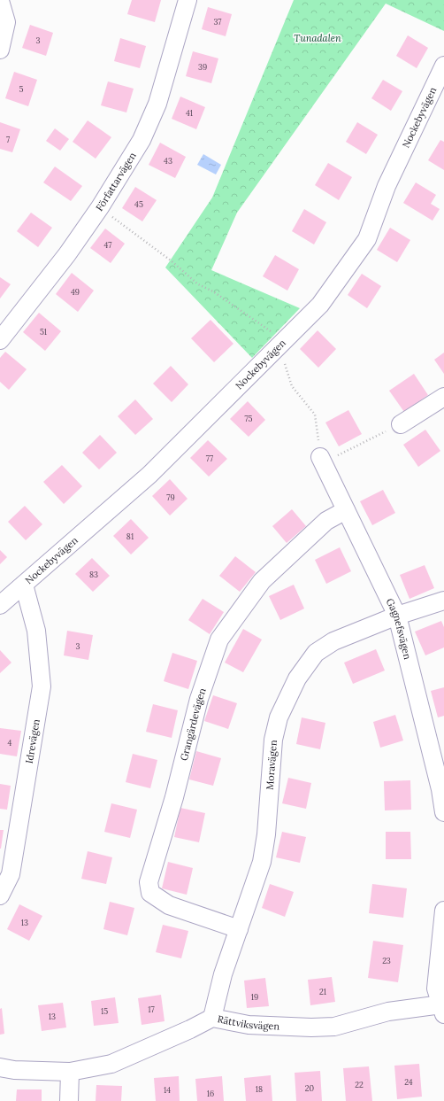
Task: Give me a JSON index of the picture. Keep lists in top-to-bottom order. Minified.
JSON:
{"streets":{"street":["Nockebyvägen","Författarvägen","Gagnefsvägen","Grangärdevägen","Idrevägen","Moravägen","Rättviksvägen"]},"crossings":[["Nockebyvägen","Idrevägen"],["Gagnefsvägen","Grangärdevägen"],["Gagnefsvägen","Moravägen"],["Grangärdevägen","Moravägen"],["Moravägen","Rättviksvägen"]],"parks":["Tunadalen"],"house_numbers":["37","3","39","5","41","7","43","45","47","49","51","75","77","79","81","83","3","4","13","23","21","19","17","15","13","24","22","20","18","14","16"]}
